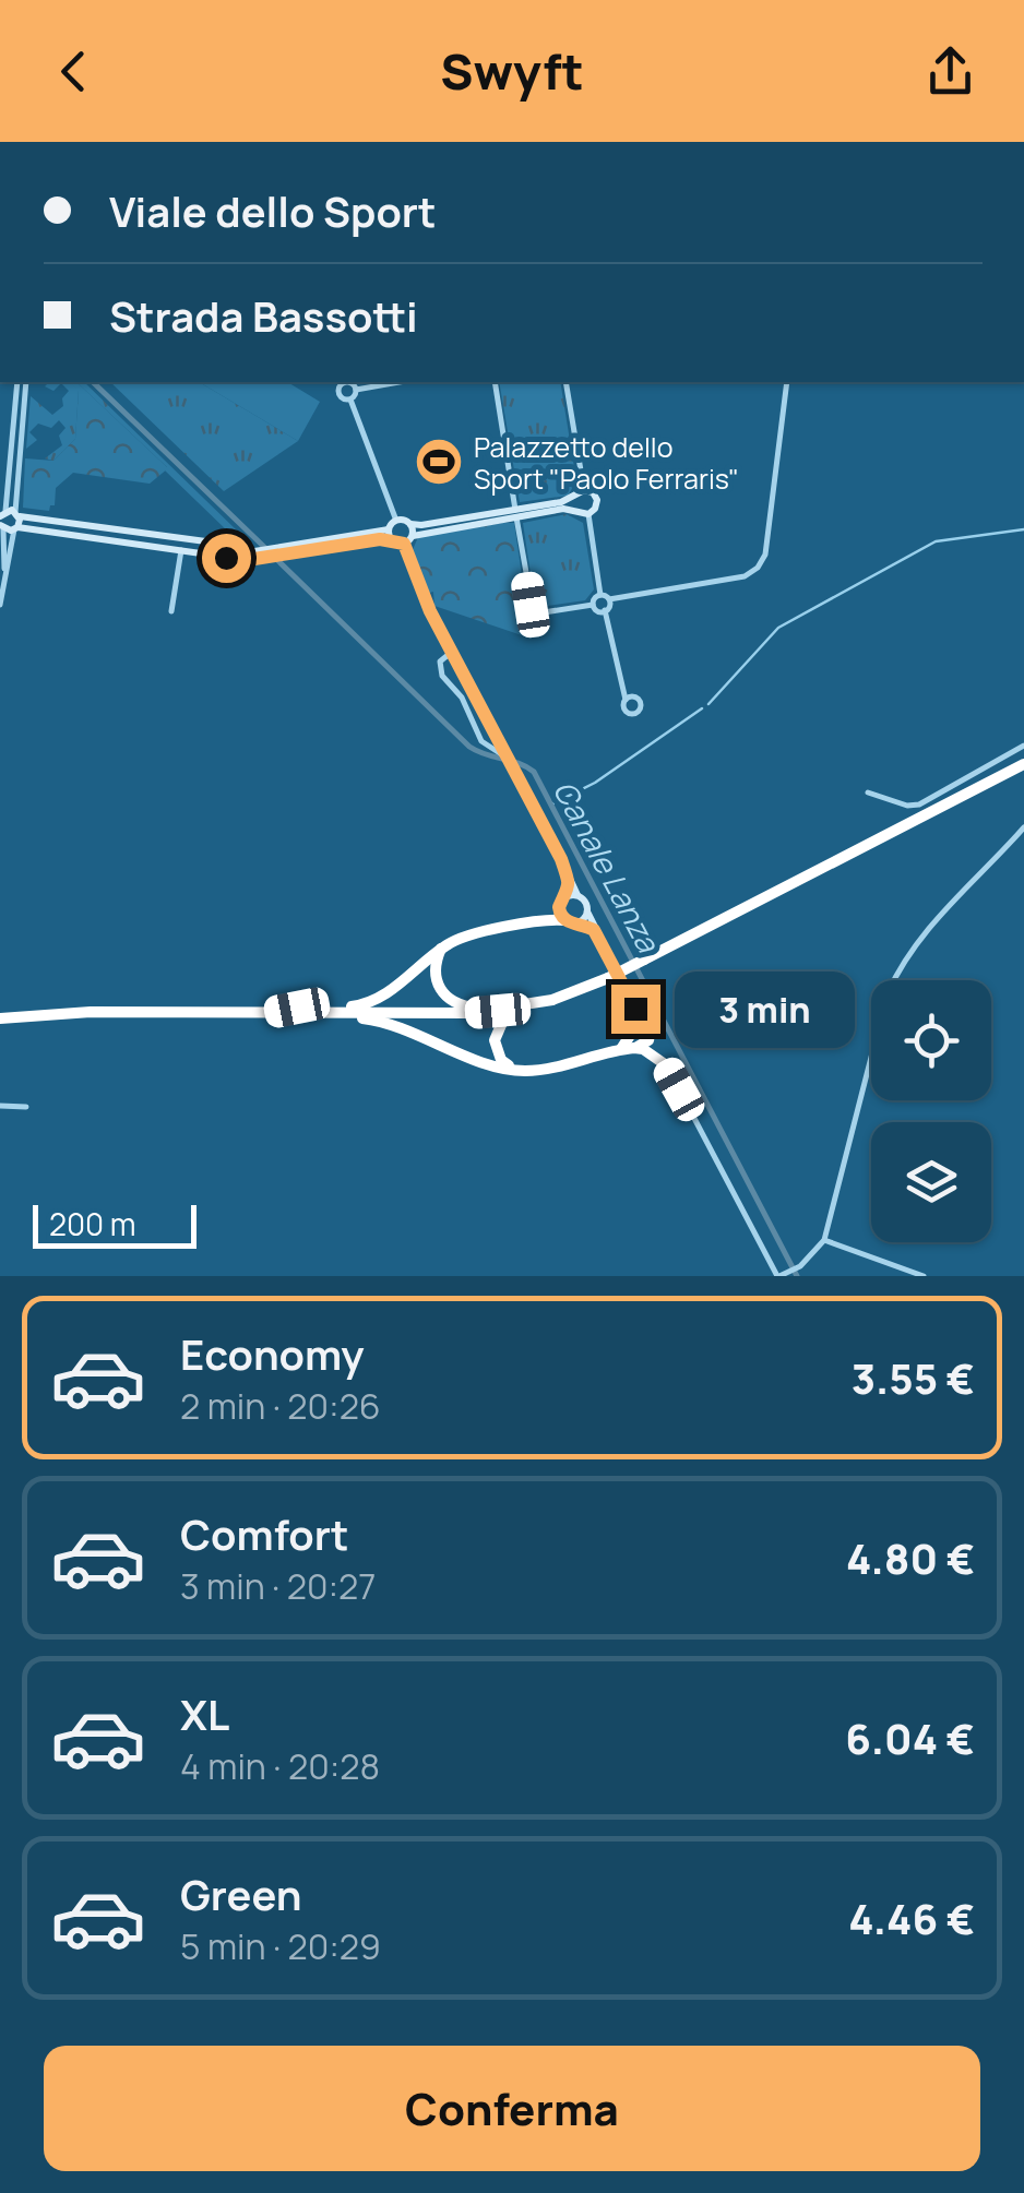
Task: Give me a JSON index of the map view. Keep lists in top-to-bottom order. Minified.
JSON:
{"water":["Canale Lanza"],"places":{"sports":["Palazzetto dello Sport \"Paolo Ferraris\""]},"scale_bar":"200 m","page":{"header":"Swyft","banner":["Viale dello Sport","Strada Bassotti"],"bubble":"3 min","scale":"200 m","list":[{"name":"Economy","note":"2 min · 20:26","value":"3.55 €"},{"name":"Comfort","note":"3 min · 20:27","value":"4.80 €"},{"name":"XL","note":"4 min · 20:28","value":"6.04 €"},{"name":"Green","note":"5 min · 20:29","value":"4.46 €"}],"buttons":"Conferma"}}
